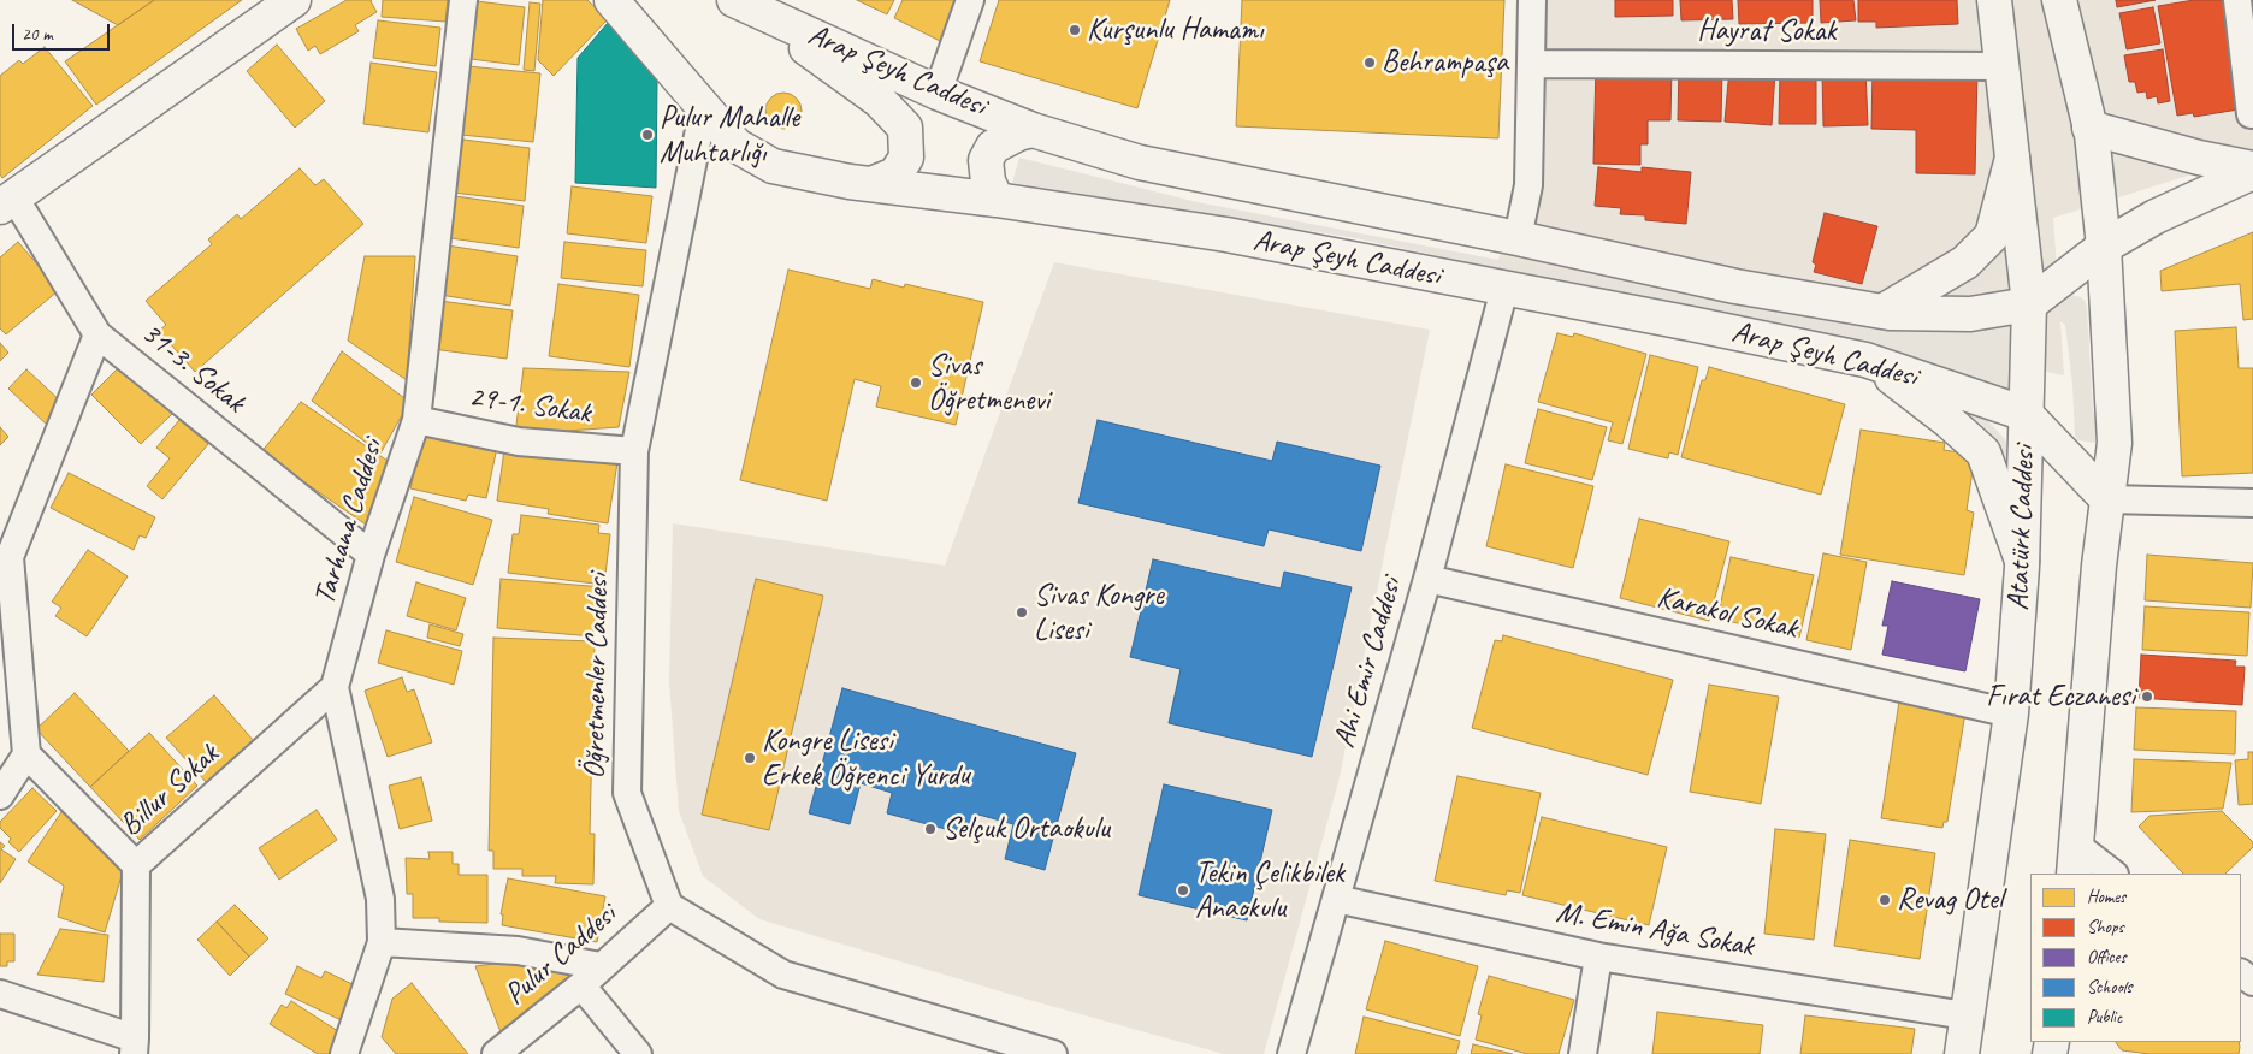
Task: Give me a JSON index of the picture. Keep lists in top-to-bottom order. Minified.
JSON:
{"streets":{"street":["Hayrat Sokak","Arap Şeyh Caddesi","31-3. Sokak","29-1. Sokak","Tarhana Caddesi","Atatürk Caddesi","Karakol Sokak","Ahi Emir Caddesi","Öğretmenler Caddesi","Billur Sokak","M. Emin Ağa Sokak","Pulur Caddesi"]},"crossings":[["Hayrat Sokak","Atatürk Caddesi"],["Arap Şeyh Caddesi","Atatürk Caddesi"],["Arap Şeyh Caddesi","Ahi Emir Caddesi"],["Arap Şeyh Caddesi","Öğretmenler Caddesi"],["31-3. Sokak","Tarhana Caddesi"],["29-1. Sokak","Tarhana Caddesi"],["29-1. Sokak","Öğretmenler Caddesi"],["Tarhana Caddesi","Billur Sokak"],["Atatürk Caddesi","Karakol Sokak"],["Atatürk Caddesi","M. Emin Ağa Sokak"],["Karakol Sokak","Ahi Emir Caddesi"],["Ahi Emir Caddesi","M. Emin Ağa Sokak"],["Öğretmenler Caddesi","Pulur Caddesi"]],"places":["Kurşunlu Hamamı","Behrampaşa","Pulur Mahalle Muhtarlığı","Sivas Öğretmenevi","Sivas Kongre Lisesi","Fırat Eczanesi","Kongre Lisesi Erkek Öğrenci Yurdu","Selçuk Ortaokulu","Tekin Çelikbilek Anaokulu","Revag Otel"],"legend":["Homes","Shops","Offices","Schools","Public"],"scale_bar":"20 m"}
